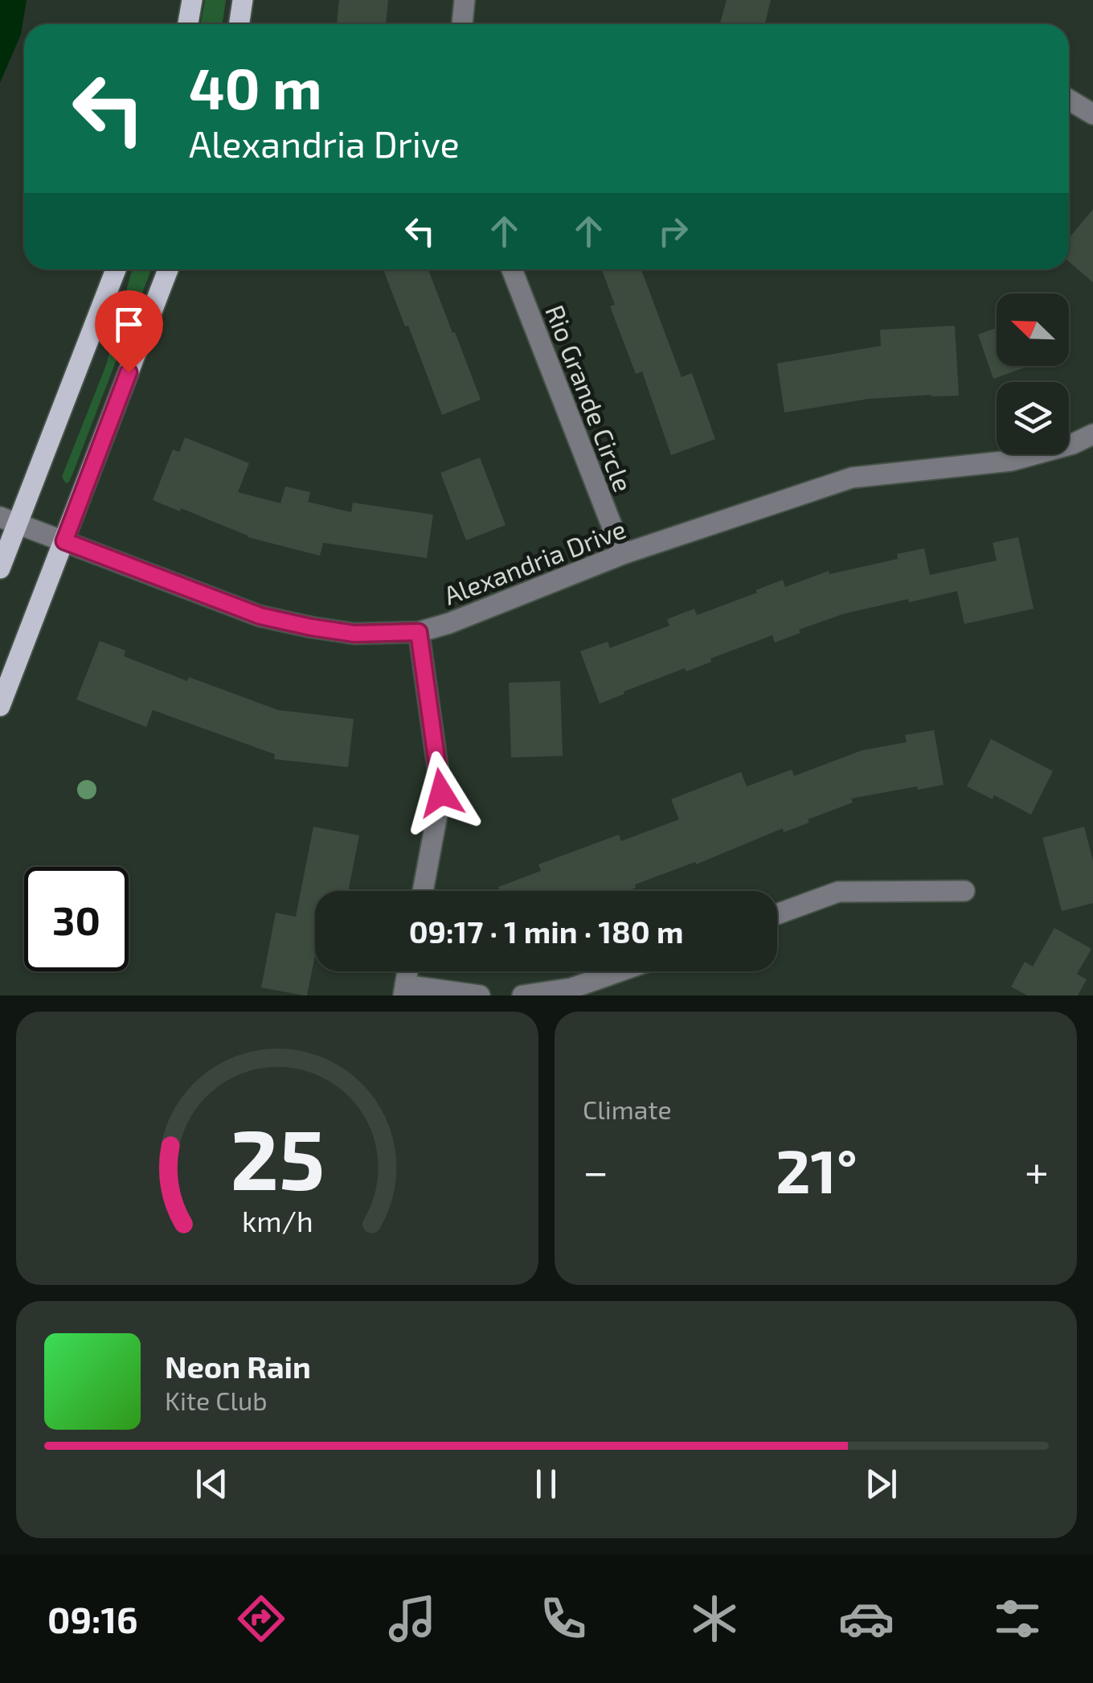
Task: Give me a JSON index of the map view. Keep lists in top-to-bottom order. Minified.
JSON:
{"streets":{"street":["Rio Grande Circle","Alexandria Drive"]},"crossings":[["Rio Grande Circle","Alexandria Drive"]],"north":"top left","page":{"turn":["40 m","Alexandria Drive"],"limit":"30","trip":"09:17 · 1 min · 180 m","tile":"Climate","heat":["−","21°","+"],"song":["Neon Rain","Kite Club"],"tabs":"09:16","gauge":["25","km/h"]}}
